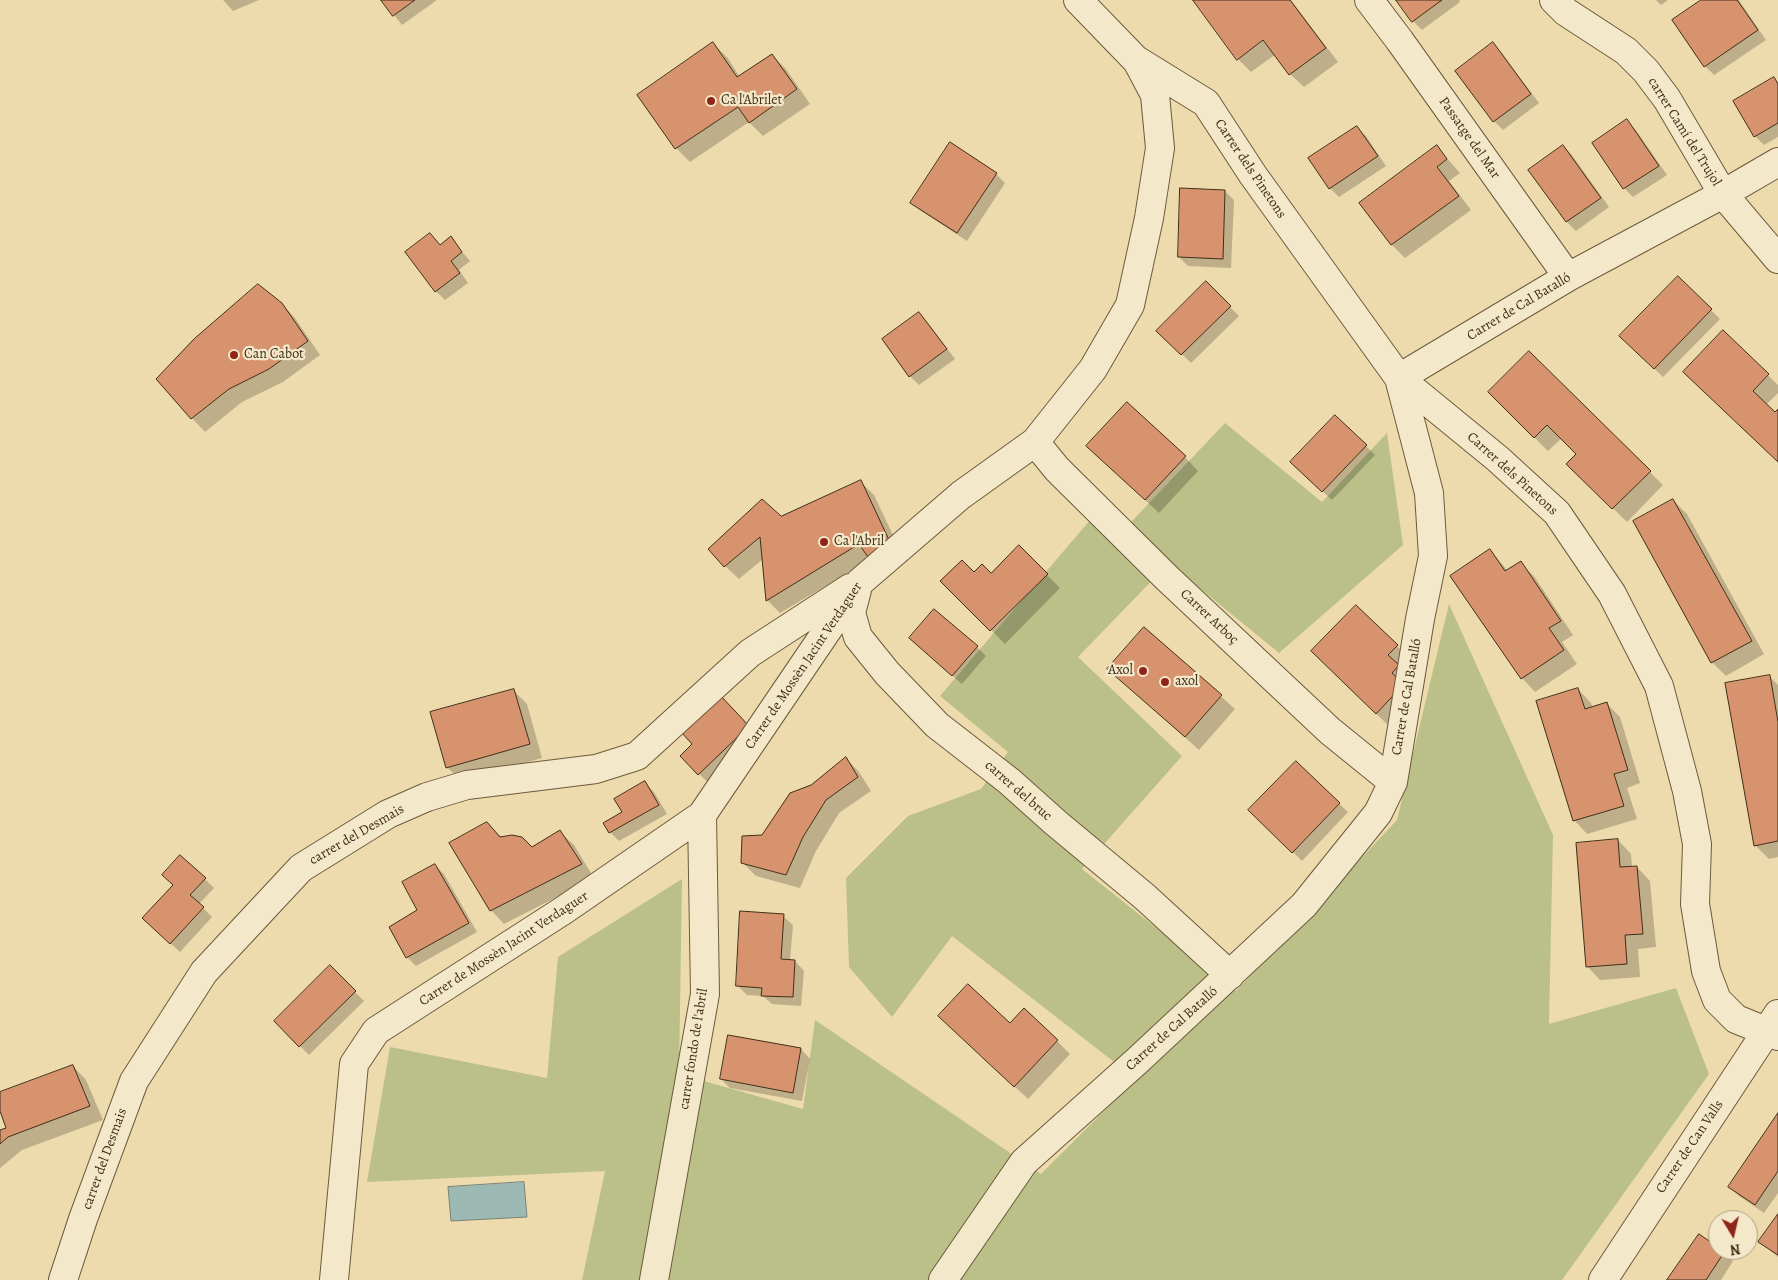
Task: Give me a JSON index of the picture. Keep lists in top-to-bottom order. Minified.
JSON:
{"streets":{"street":["carrer Camí del Trujol","Passatge del Mar","Carrer dels Pinetons","Carrer de Cal Batalló","Carrer Arboç","Carrer de Mossèn Jacint Verdaguer","carrer del bruc","carrer del Desmais","carrer fondo de l'abril","Carrer de Can Valls"]},"crossings":[["carrer Camí del Trujol","Carrer de Cal Batalló"],["Passatge del Mar","Carrer de Cal Batalló"],["Carrer dels Pinetons","Carrer de Cal Batalló"],["Carrer dels Pinetons","Carrer de Mossèn Jacint Verdaguer"],["Carrer dels Pinetons","Carrer de Can Valls"],["Carrer de Cal Batalló","Carrer Arboç"],["Carrer de Cal Batalló","carrer del bruc"],["Carrer Arboç","Carrer de Mossèn Jacint Verdaguer"],["Carrer de Mossèn Jacint Verdaguer","carrer del bruc"],["Carrer de Mossèn Jacint Verdaguer","carrer del Desmais"],["Carrer de Mossèn Jacint Verdaguer","carrer fondo de l'abril"],["carrer del bruc","carrer del Desmais"]],"places":["Ca l'Abrilet","Can Cabot","Ca l'Abril","Axol","axol"],"north":"bottom"}
